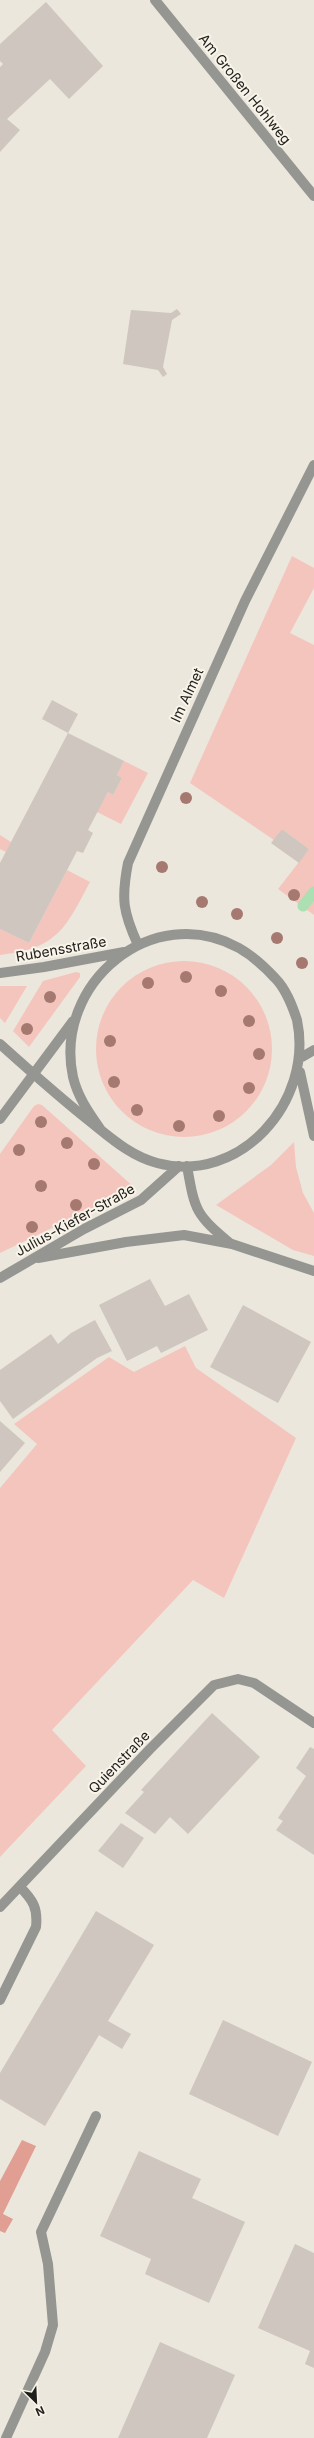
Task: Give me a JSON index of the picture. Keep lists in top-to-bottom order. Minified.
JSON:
{"streets":{"street":["Am Großen Hohlweg","Im Almet","Rubensstraße","Julius-Kiefer-Straße","Quienstraße"]},"north":"bottom right"}
